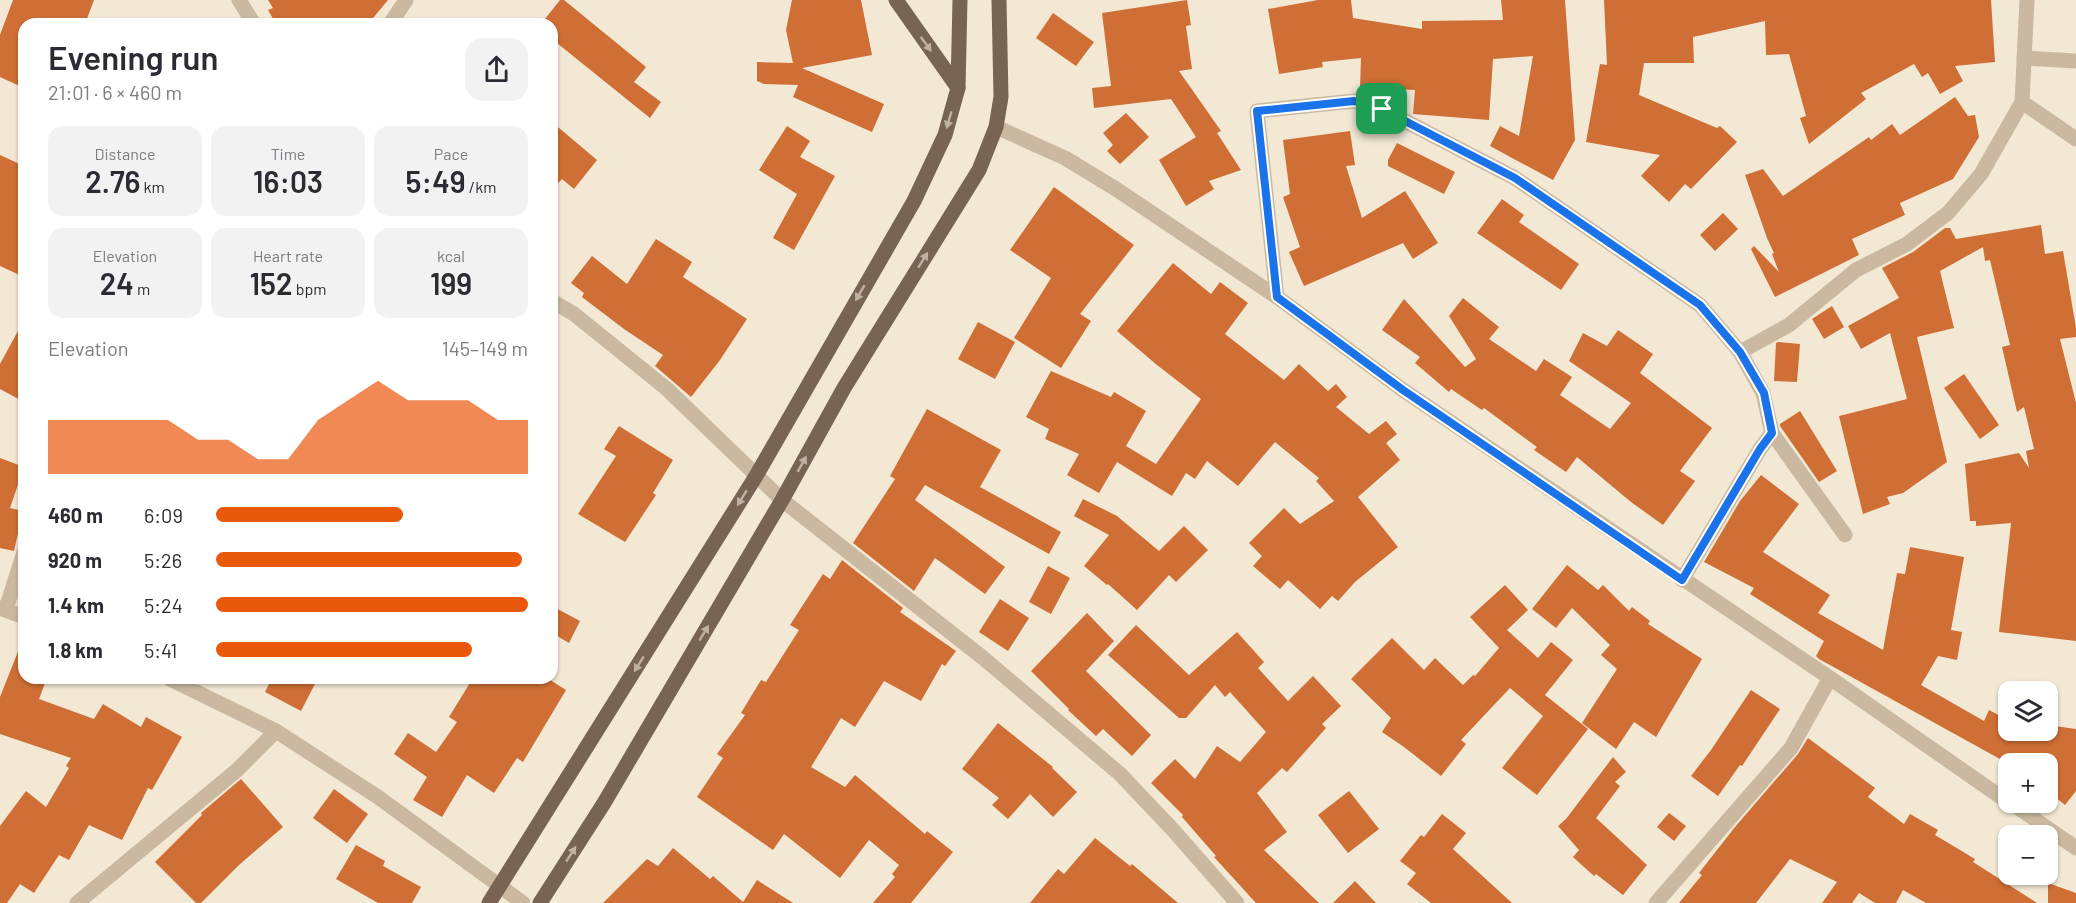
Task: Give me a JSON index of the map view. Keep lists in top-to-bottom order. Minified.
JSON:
{"page":{"heading":["Evening run","21:01 · 6 × 460 m"],"stats":[["Distance","2.76 km"],["Time","16:03"],["Pace","5:49 /km"],["Elevation","24 m"],["Heart rate","152 bpm"],["kcal","199"]],"chart":["Elevation","145–149 m"],"list":[{"name":"460 m","note":"6:09"},{"name":"920 m","note":"5:26"},{"name":"1.4 km","note":"5:24"},{"name":"1.8 km","note":"5:41"}],"map_buttons":["+","−"]}}
